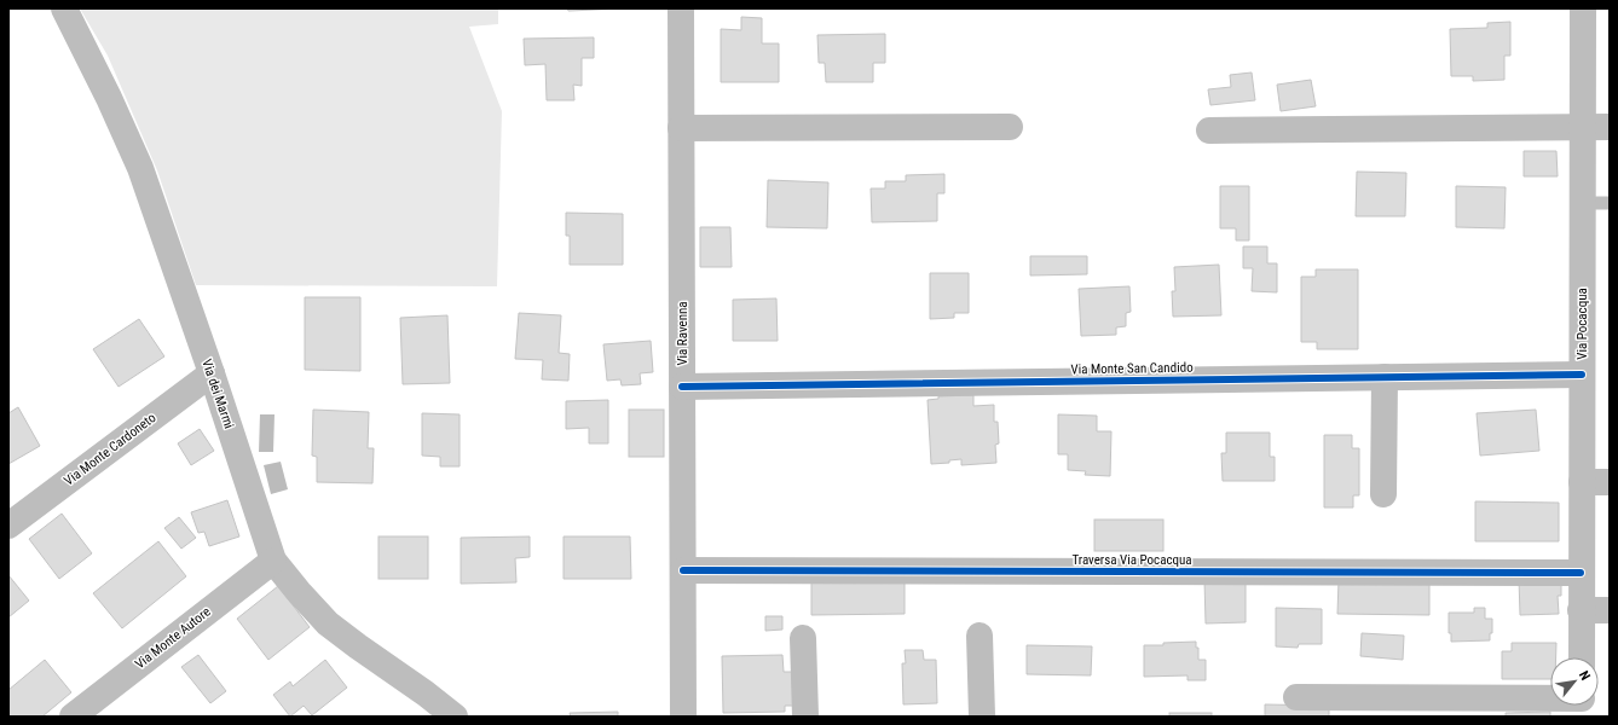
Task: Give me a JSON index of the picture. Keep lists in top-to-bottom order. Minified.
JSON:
{"streets":{"street":["Via Pocacqua","Via Ravenna","Via Monte San Candido","Via dei Marmi","Via Monte Cardoneto","Traversa Via Pocacqua","Via Monte Autore"]},"crossings":[["Via Pocacqua","Via Monte San Candido"],["Via Pocacqua","Traversa Via Pocacqua"],["Via Ravenna","Via Monte San Candido"],["Via Ravenna","Traversa Via Pocacqua"],["Via dei Marmi","Via Monte Cardoneto"],["Via dei Marmi","Via Monte Autore"]],"north":"top right"}
